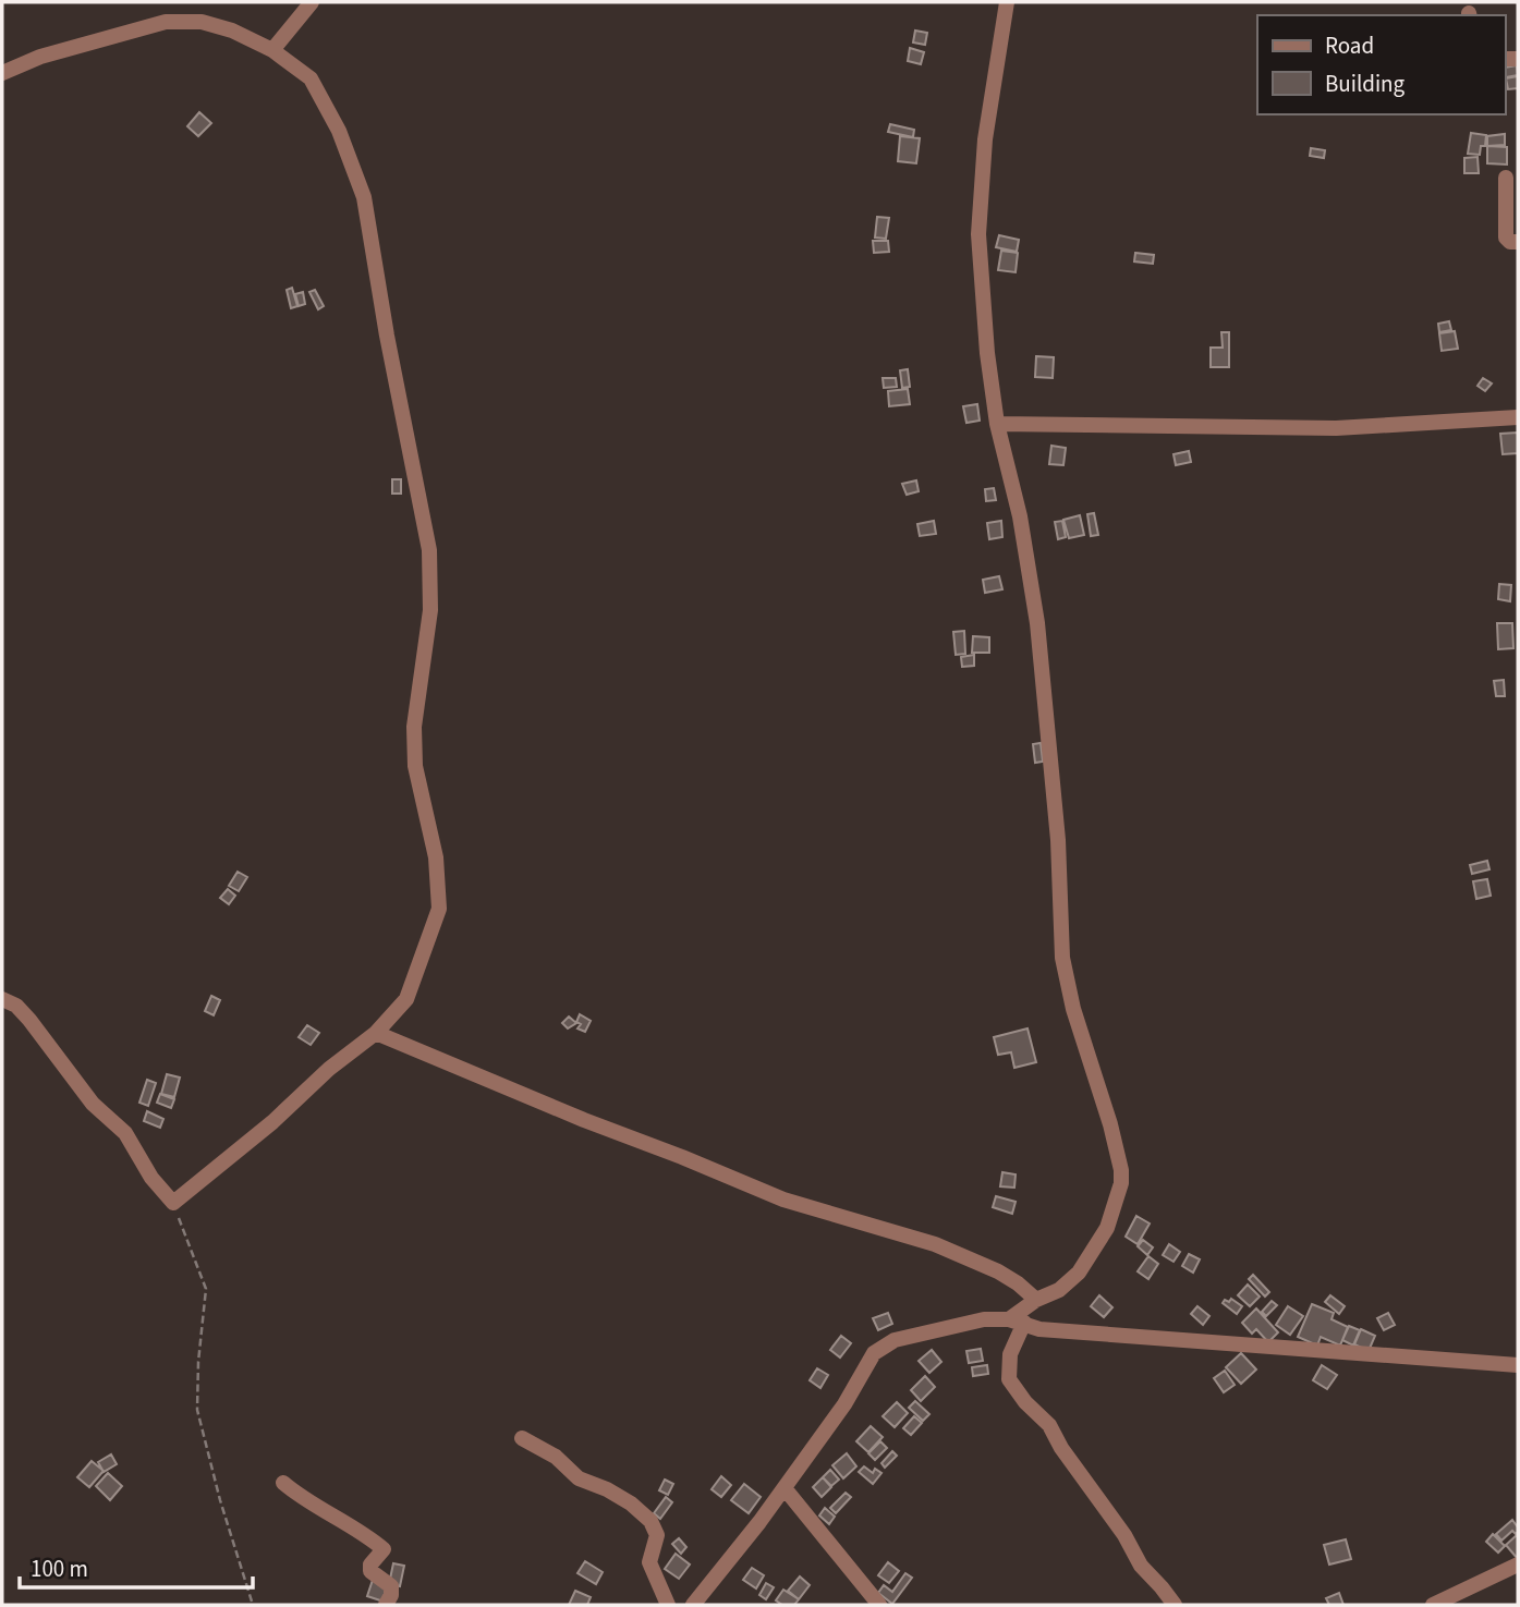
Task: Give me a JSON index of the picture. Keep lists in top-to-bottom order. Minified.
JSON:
{"legend":["Road","Building"],"scale_bar":"100 m"}
